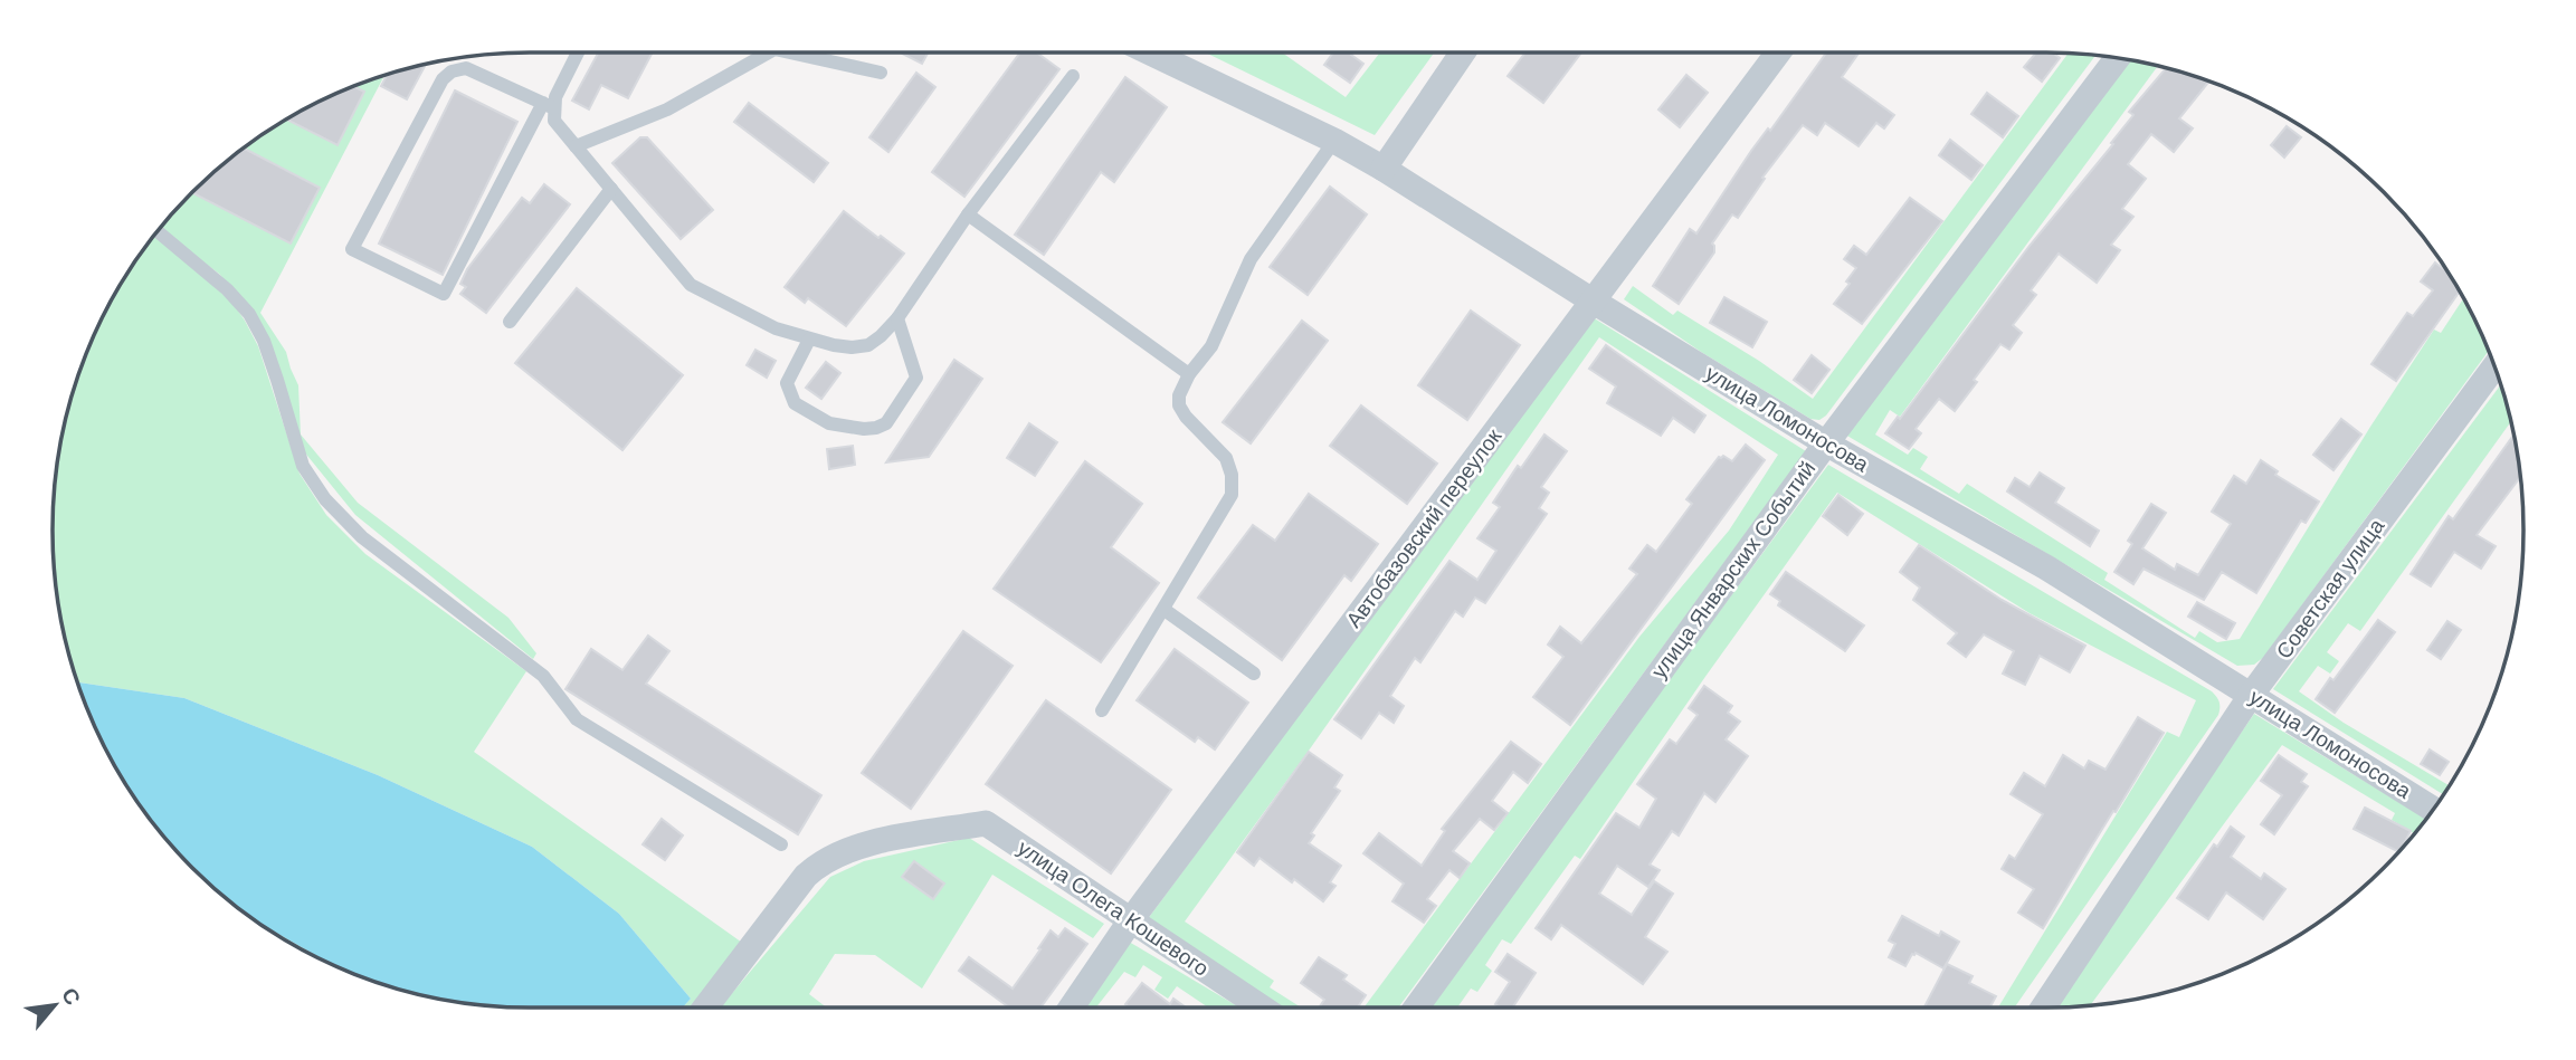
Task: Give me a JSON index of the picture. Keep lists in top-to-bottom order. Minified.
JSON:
{"streets":{"street":["улица Ломоносова","Автобазовский переулок","улица Январских Событий","Советская улица","улица Олега Кошевого"]},"crossings":[["улица Ломоносова","Автобазовский переулок"],["улица Ломоносова","улица Январских Событий"],["улица Ломоносова","Советская улица"],["Автобазовский переулок","улица Олега Кошевого"]],"north":"top right"}
